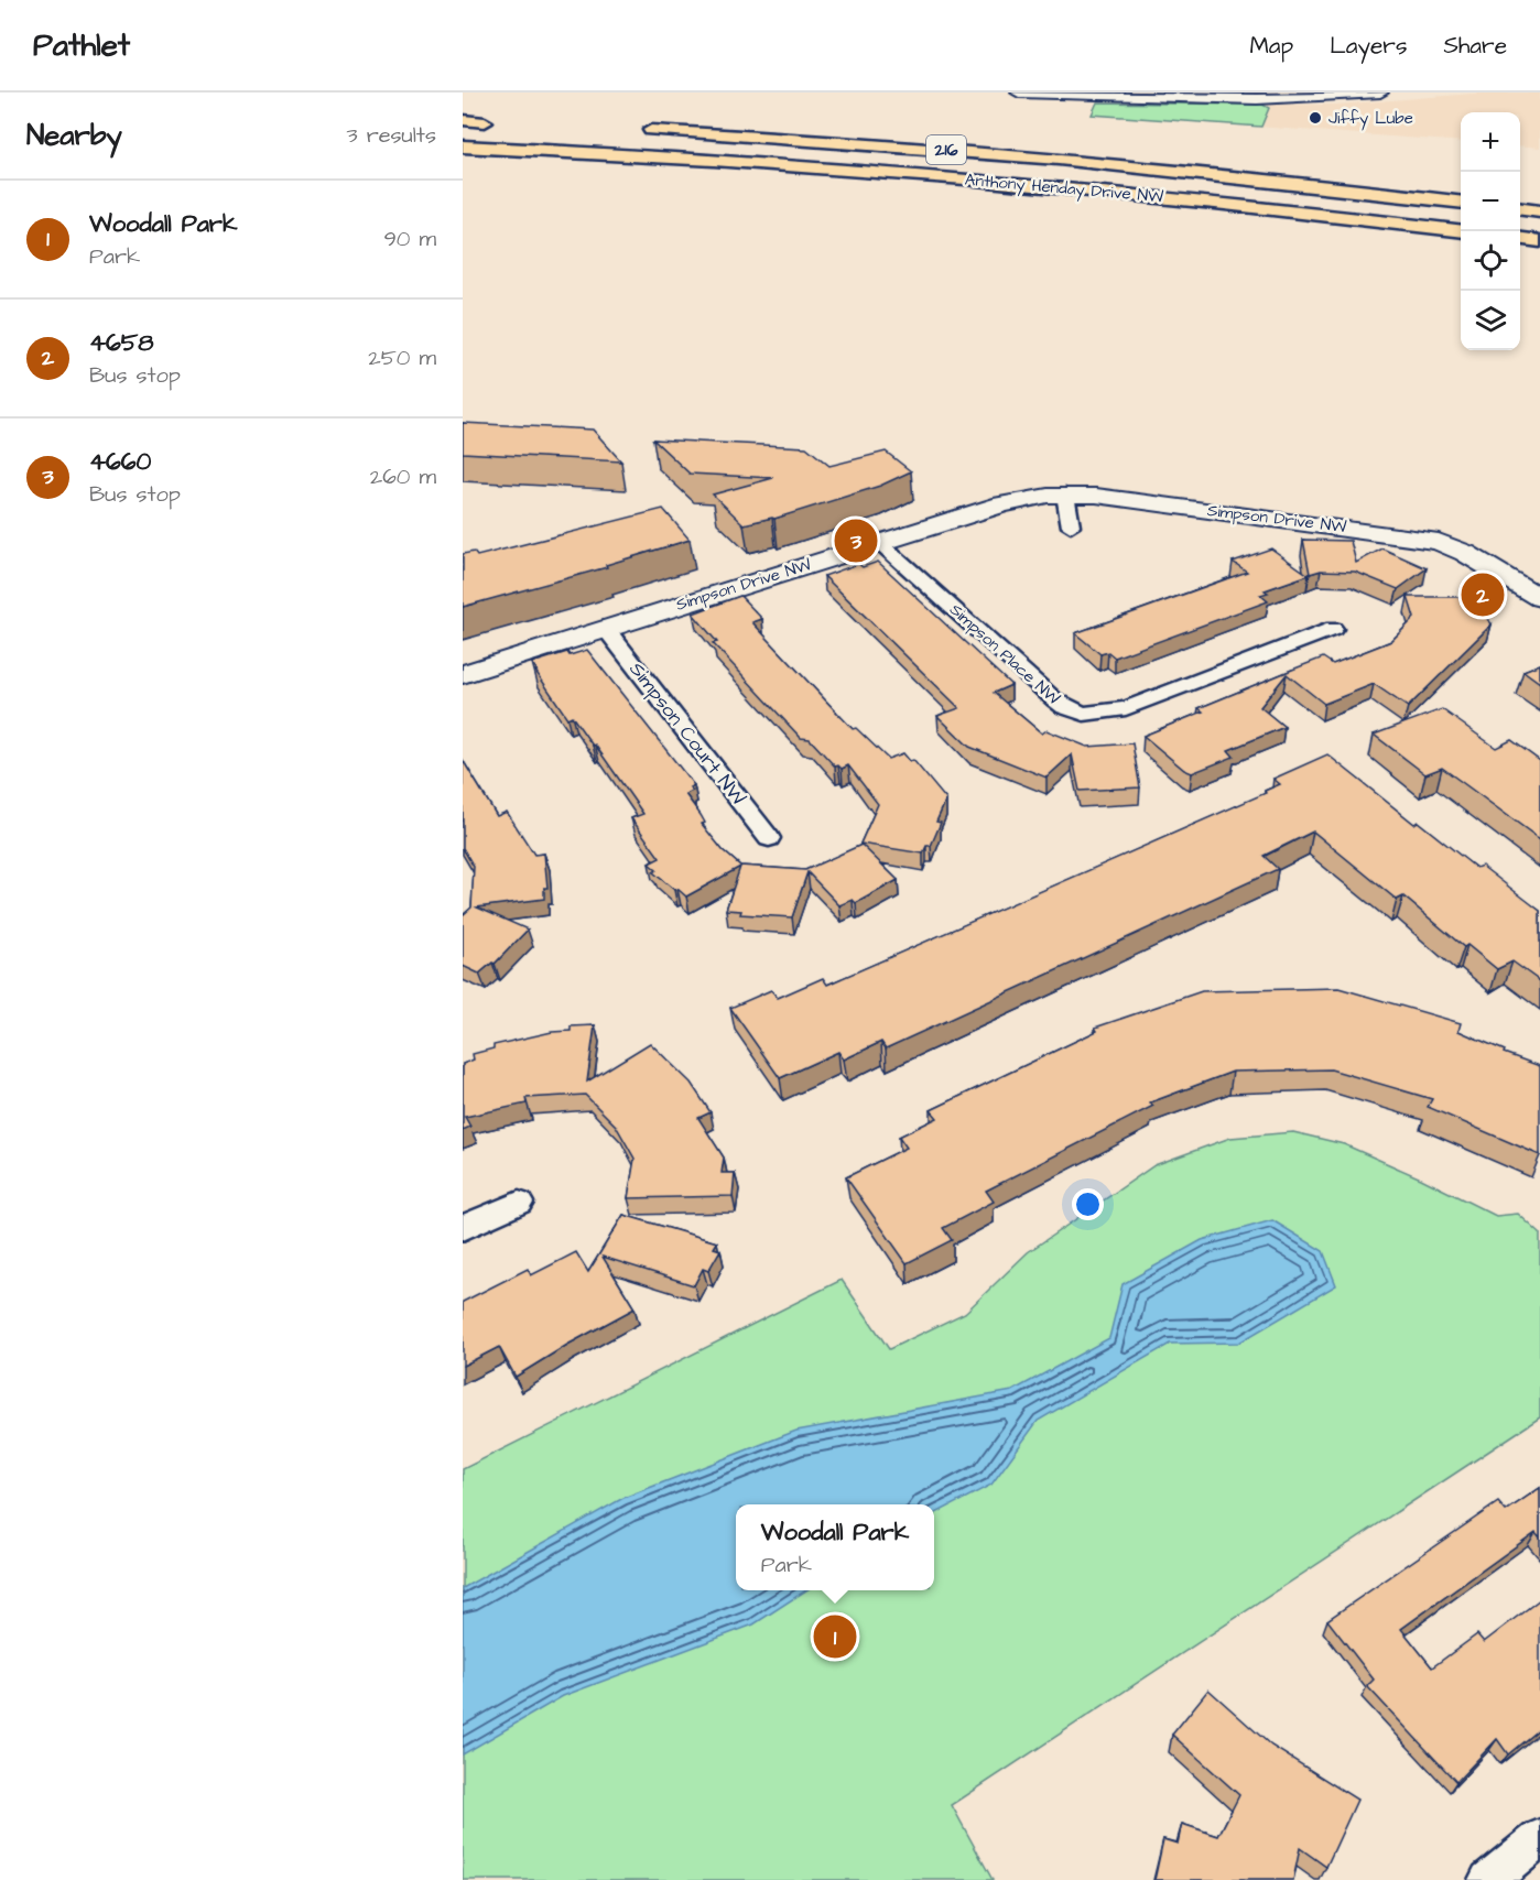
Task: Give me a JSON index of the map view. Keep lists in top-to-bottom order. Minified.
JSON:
{"streets":{"highway":["216","Anthony Henday Drive NW"],"street":["Simpson Drive NW","Simpson Place NW","Simpson Court NW"]},"crossings":[["Simpson Drive NW","Simpson Place NW"],["Simpson Drive NW","Simpson Court NW"]],"places":["Jiffy Lube"],"page":{"header":"Pathlet","nav":["Map","Layers","Share"],"heading":["Nearby","3 results"],"map_buttons":["+","−"],"list":[{"mark":"1","name":"Woodall Park","note":"Park","value":"90 m"},{"mark":"2","name":"4658","note":"Bus stop","value":"250 m"},{"mark":"3","name":"4660","note":"Bus stop","value":"260 m"}],"pins":["3","2","1"],"popup":["Woodall Park","Park"]}}
